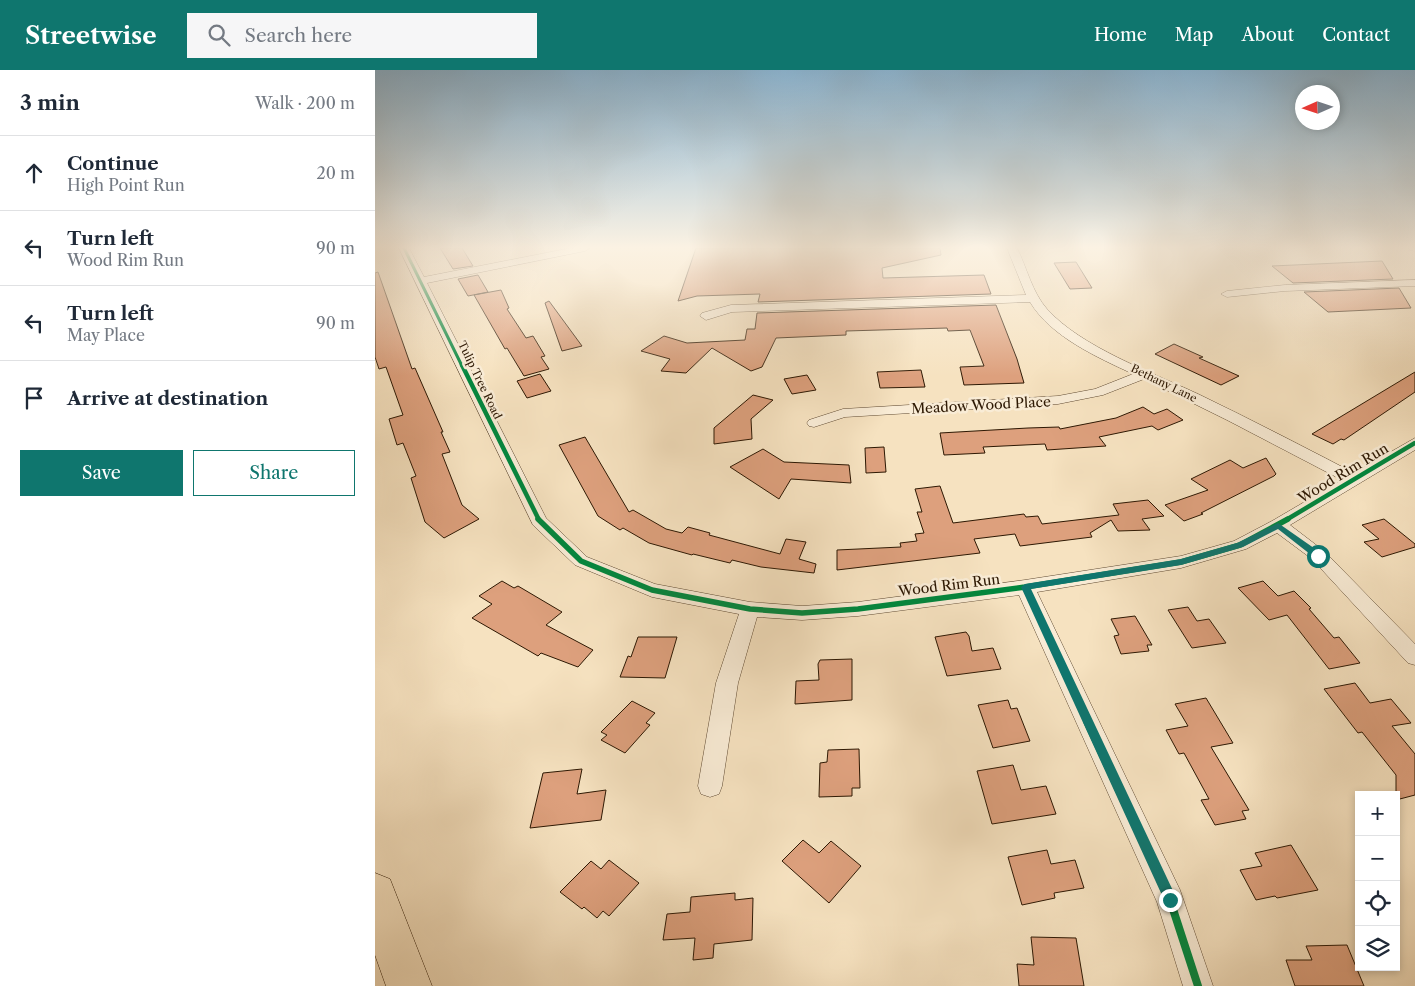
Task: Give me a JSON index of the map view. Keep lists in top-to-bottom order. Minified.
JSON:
{"streets":{"street":["Tulip Tree Road","Bethany Lane","Meadow Wood Place","Wood Rim Run"]},"crossings":[["Tulip Tree Road","Wood Rim Run"],["Bethany Lane","Meadow Wood Place"],["Bethany Lane","Wood Rim Run"]],"north":"left","page":{"header":"Streetwise","search":"Search here","nav":["Home","Map","About","Contact"],"heading":["3 min","Walk · 200 m"],"list":[["Continue","High Point Run","20 m"],["Turn left","Wood Rim Run","90 m"],["Turn left","May Place","90 m"],"Arrive at destination"],"buttons":["Save","Share"],"map_buttons":["+","−"]}}
